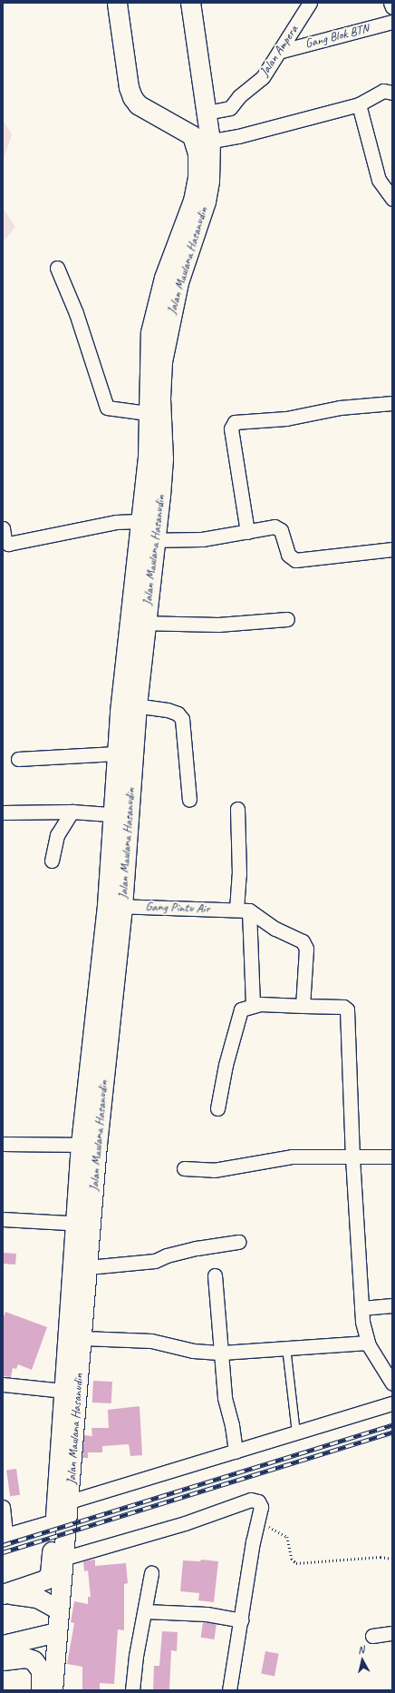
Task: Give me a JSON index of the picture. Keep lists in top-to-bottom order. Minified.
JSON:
{"streets":{"street":["Gang Blok BTN","Jalan Ampera","Jalan Maulana Hasanudin","Gang Pintu Air"]},"crossings":[["Gang Blok BTN","Jalan Ampera"],["Jalan Ampera","Jalan Maulana Hasanudin"],["Jalan Maulana Hasanudin","Gang Pintu Air"]],"north":"top"}
